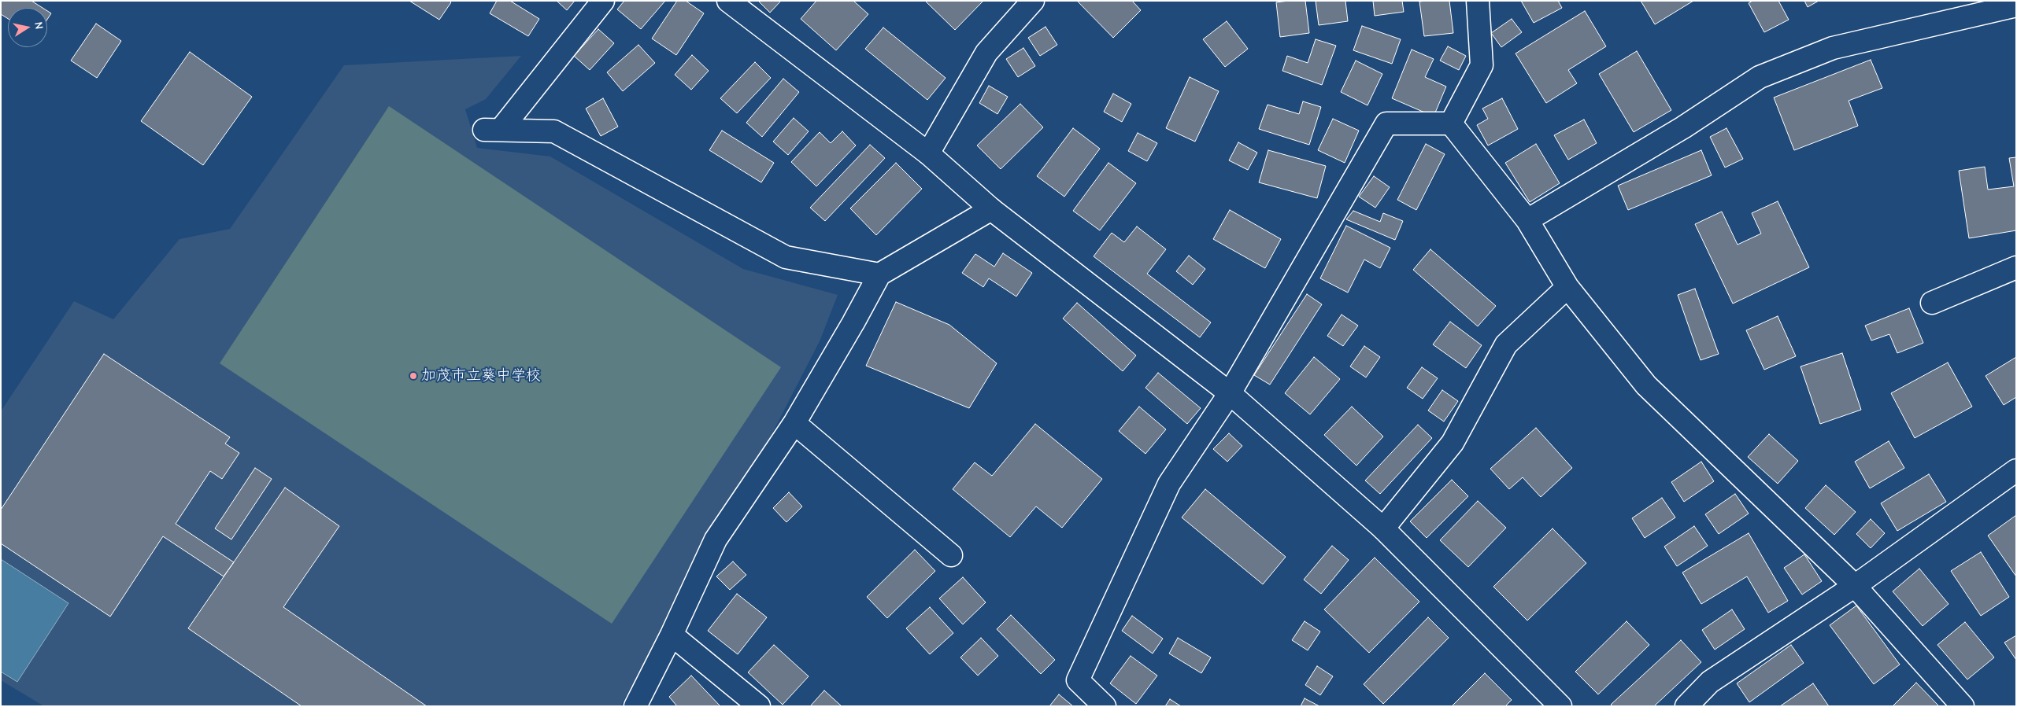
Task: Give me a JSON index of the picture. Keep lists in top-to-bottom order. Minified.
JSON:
{"places":["加茂市立葵中学校"],"north":"right"}
